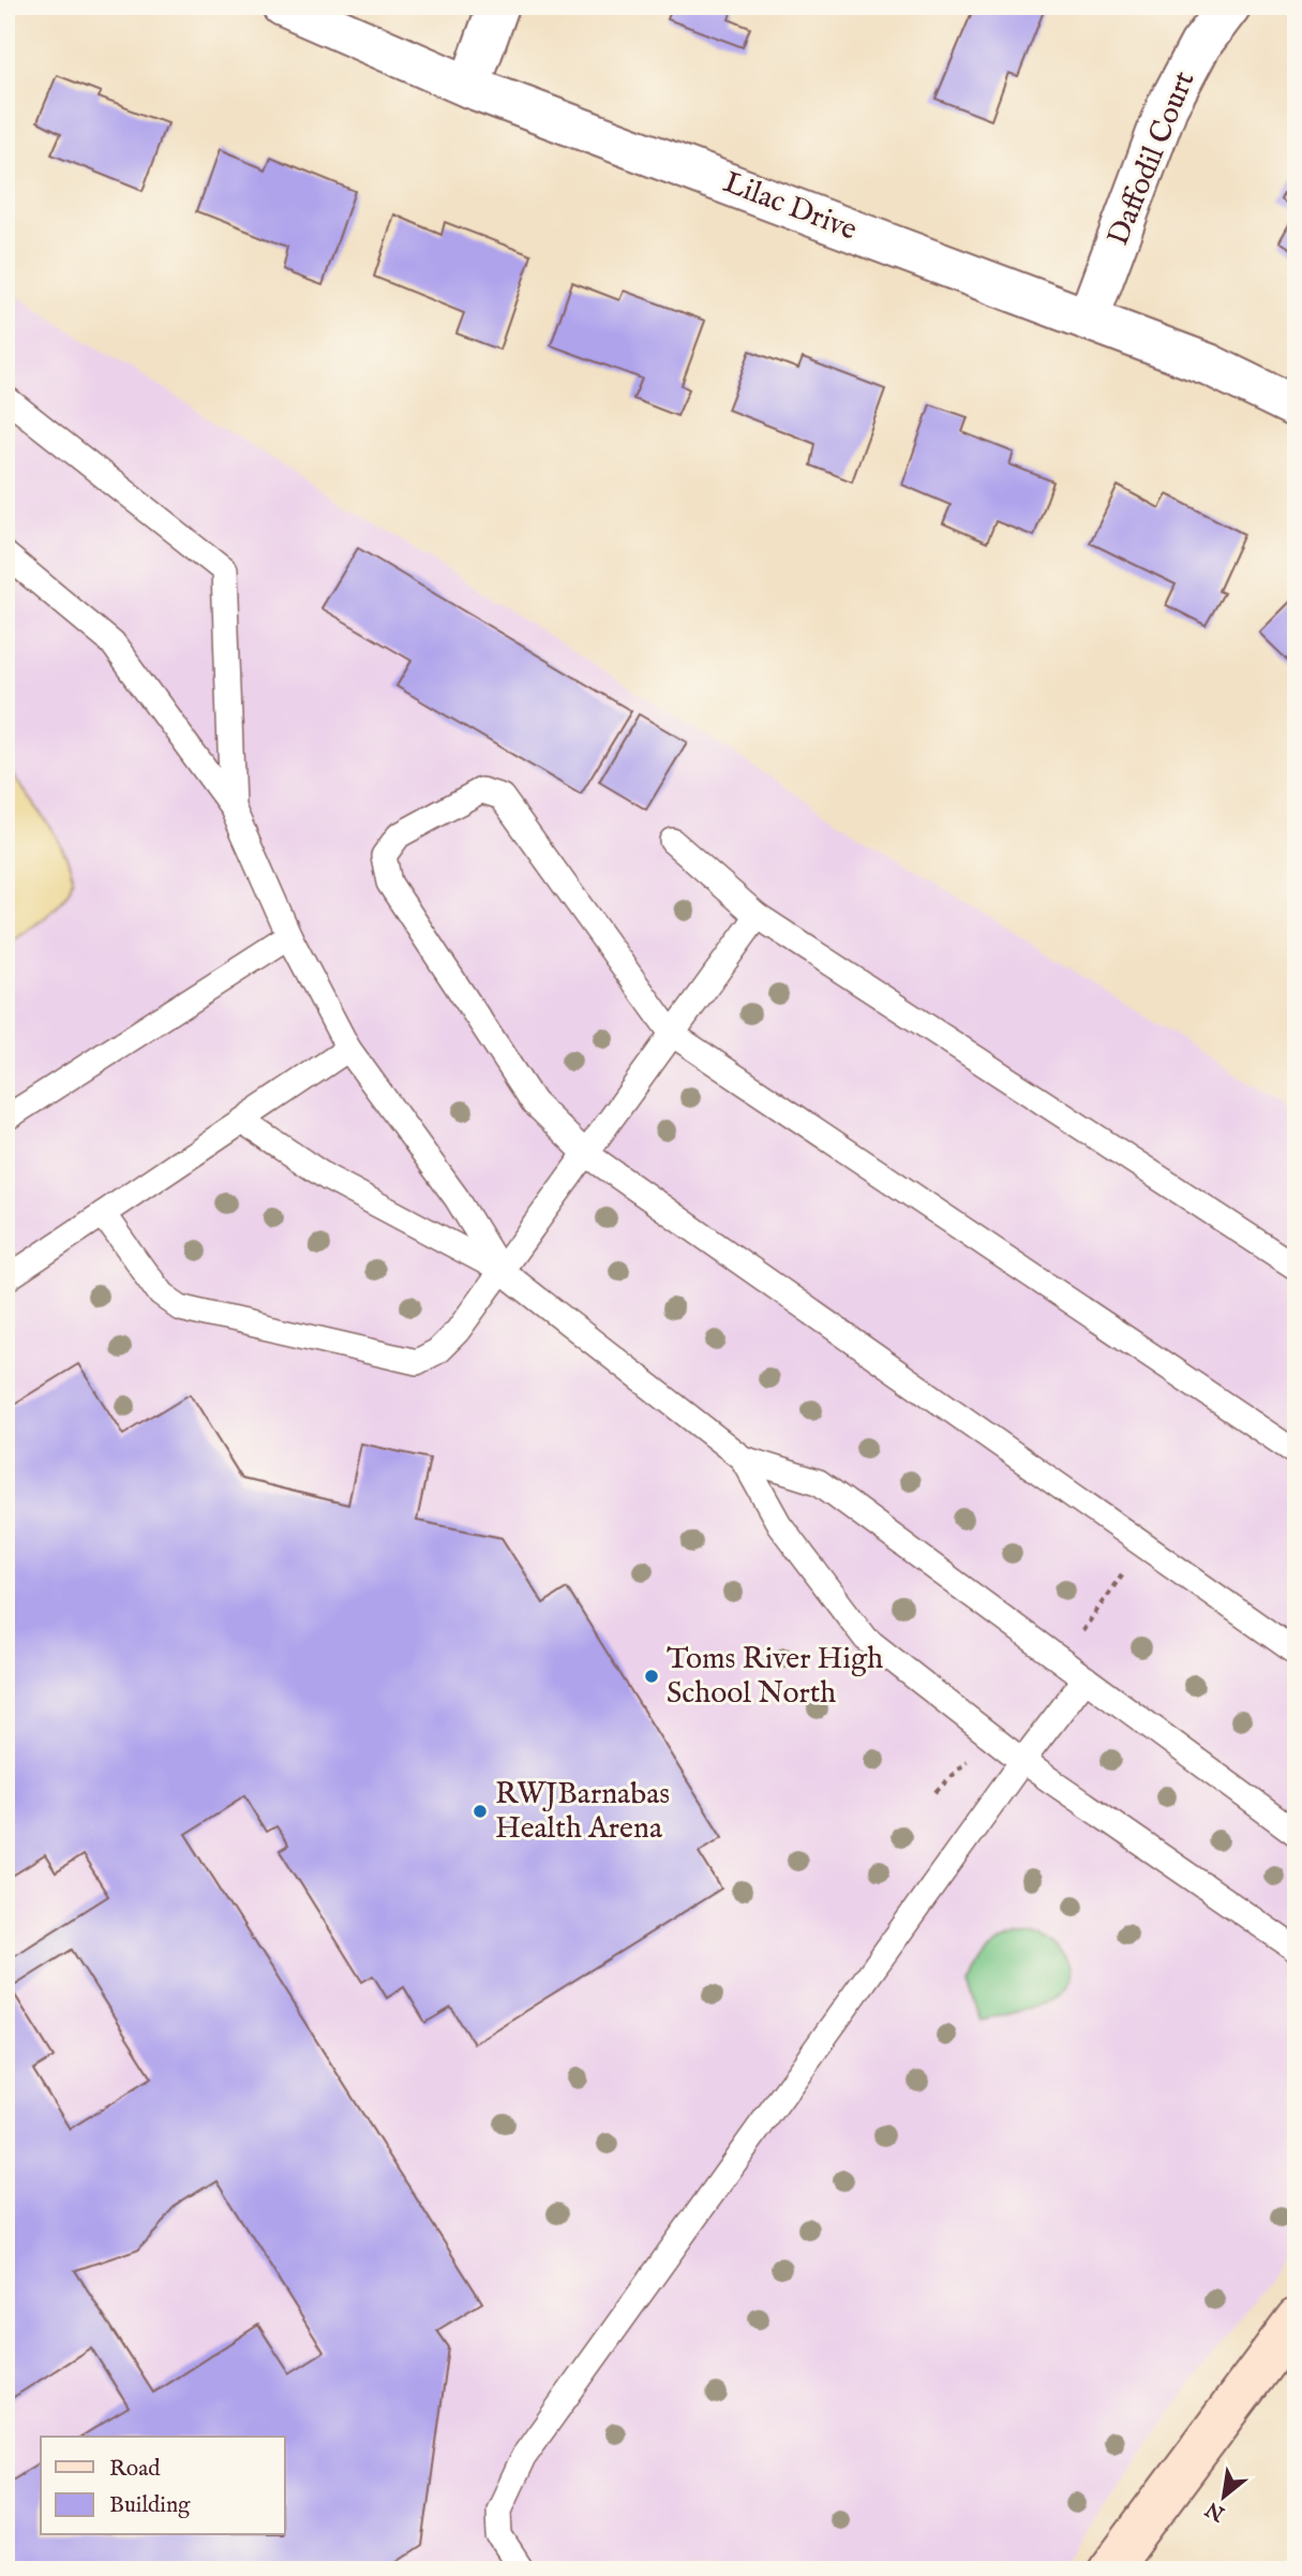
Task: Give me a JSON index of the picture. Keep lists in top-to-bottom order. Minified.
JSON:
{"streets":{"street":["Daffodil Court","Lilac Drive"]},"crossings":[["Daffodil Court","Lilac Drive"]],"places":["Toms River High School North","RWJBarnabas Health Arena"],"legend":["Road","Building"],"north":"bottom left"}
